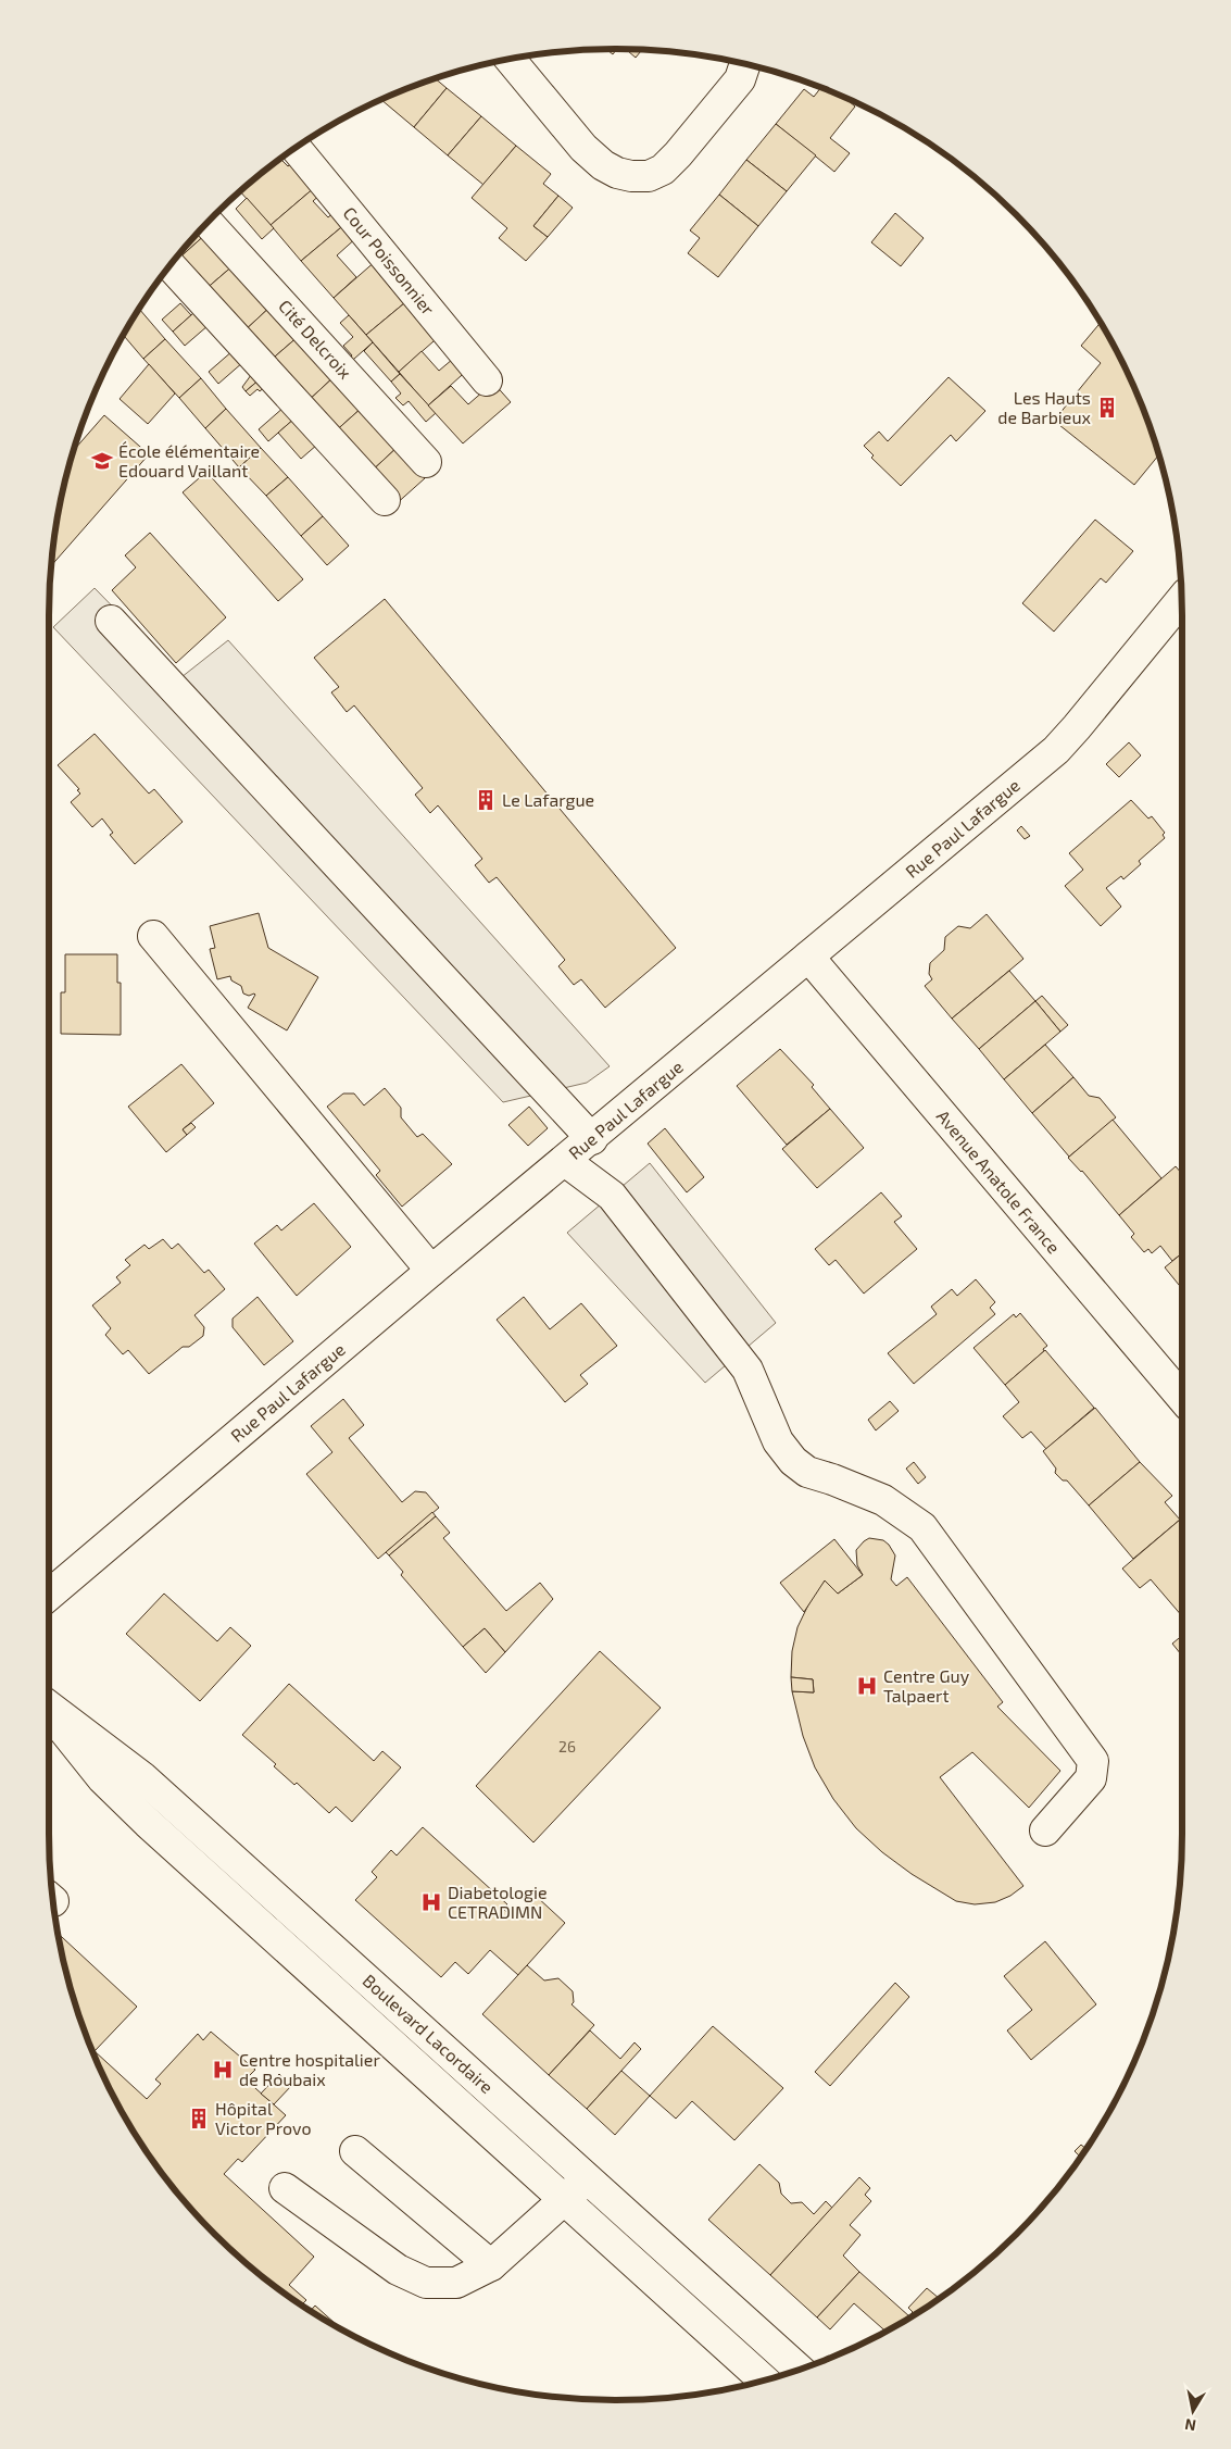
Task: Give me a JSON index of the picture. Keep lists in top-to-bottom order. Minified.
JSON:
{"streets":{"street":["Cour Poissonnier","Cité Delcroix","Rue Paul Lafargue","Avenue Anatole France","Boulevard Lacordaire"]},"crossings":[["Rue Paul Lafargue","Avenue Anatole France"]],"places":{"building":["Les Hauts de Barbieux","Le Lafargue","Hôpital Victor Provo"],"school or university":["École élémentaire Edouard Vaillant"],"hospital":["Centre Guy Talpaert","Diabetologie CETRADIMN","Centre hospitalier de Roubaix"]},"house_numbers":["26"],"north":"bottom"}
